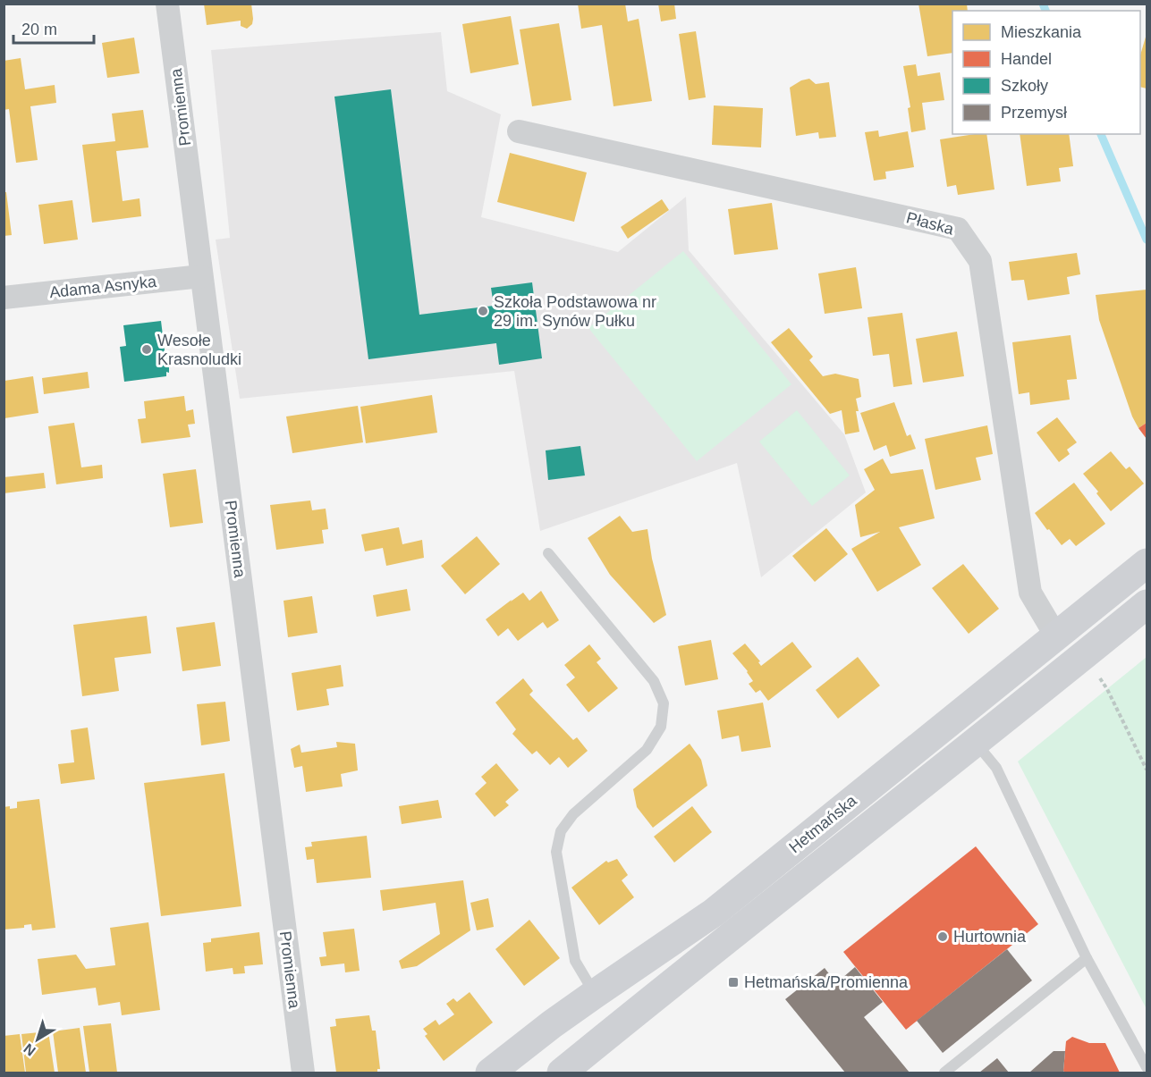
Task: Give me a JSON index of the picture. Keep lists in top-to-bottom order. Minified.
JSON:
{"streets":{"main road":["Hetmańska"],"street":["Promienna","Płaska","Adama Asnyka"]},"crossings":[["Promienna","Adama Asnyka"],["Płaska","Hetmańska"]],"places":{"other":["Szkoła Podstawowa nr 29 im. Synów Pułku","Wesołe Krasnoludki","Hurtownia"],"transit":["Hetmańska/Promienna"]},"legend":["Mieszkania","Handel","Szkoły","Przemysł"],"scale_bar":"20 m","north":"bottom left"}
